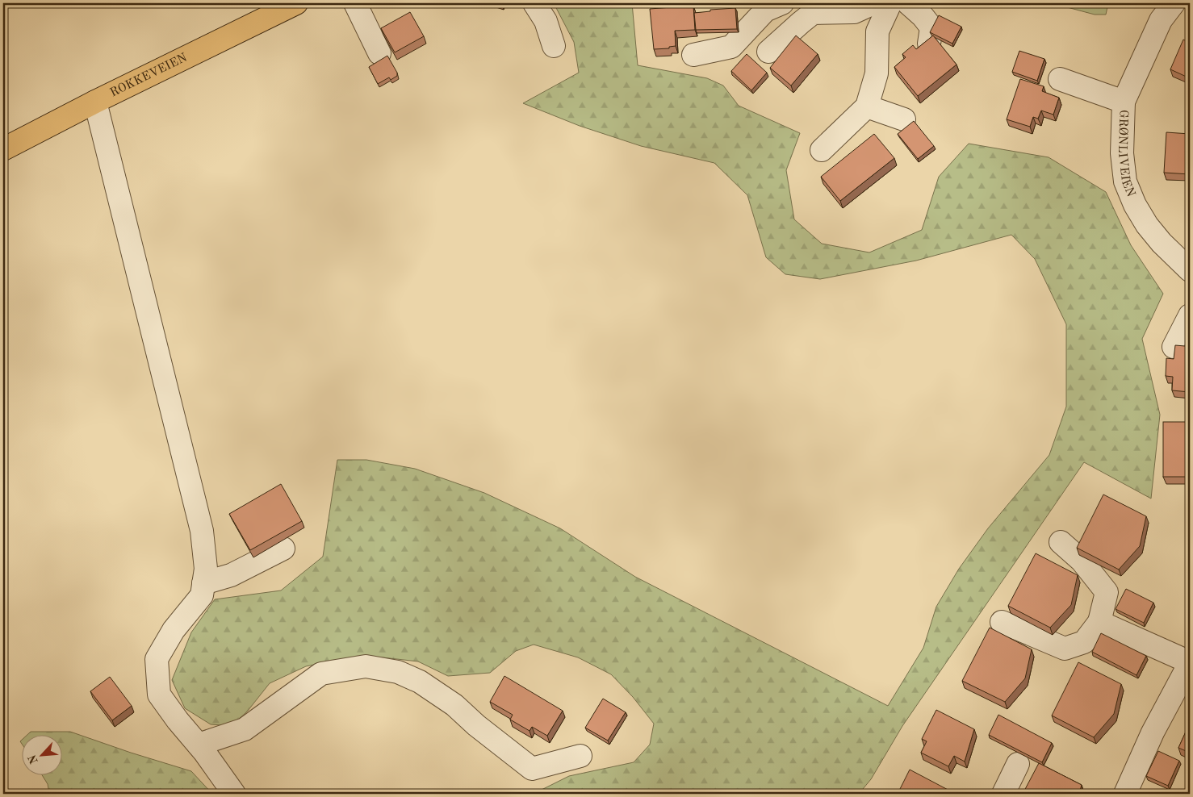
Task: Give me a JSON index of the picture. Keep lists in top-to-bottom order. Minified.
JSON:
{"streets":{"main road":["ROKKEVEIEN"],"street":["GRØNLIVEIEN"]},"north":"bottom left"}
